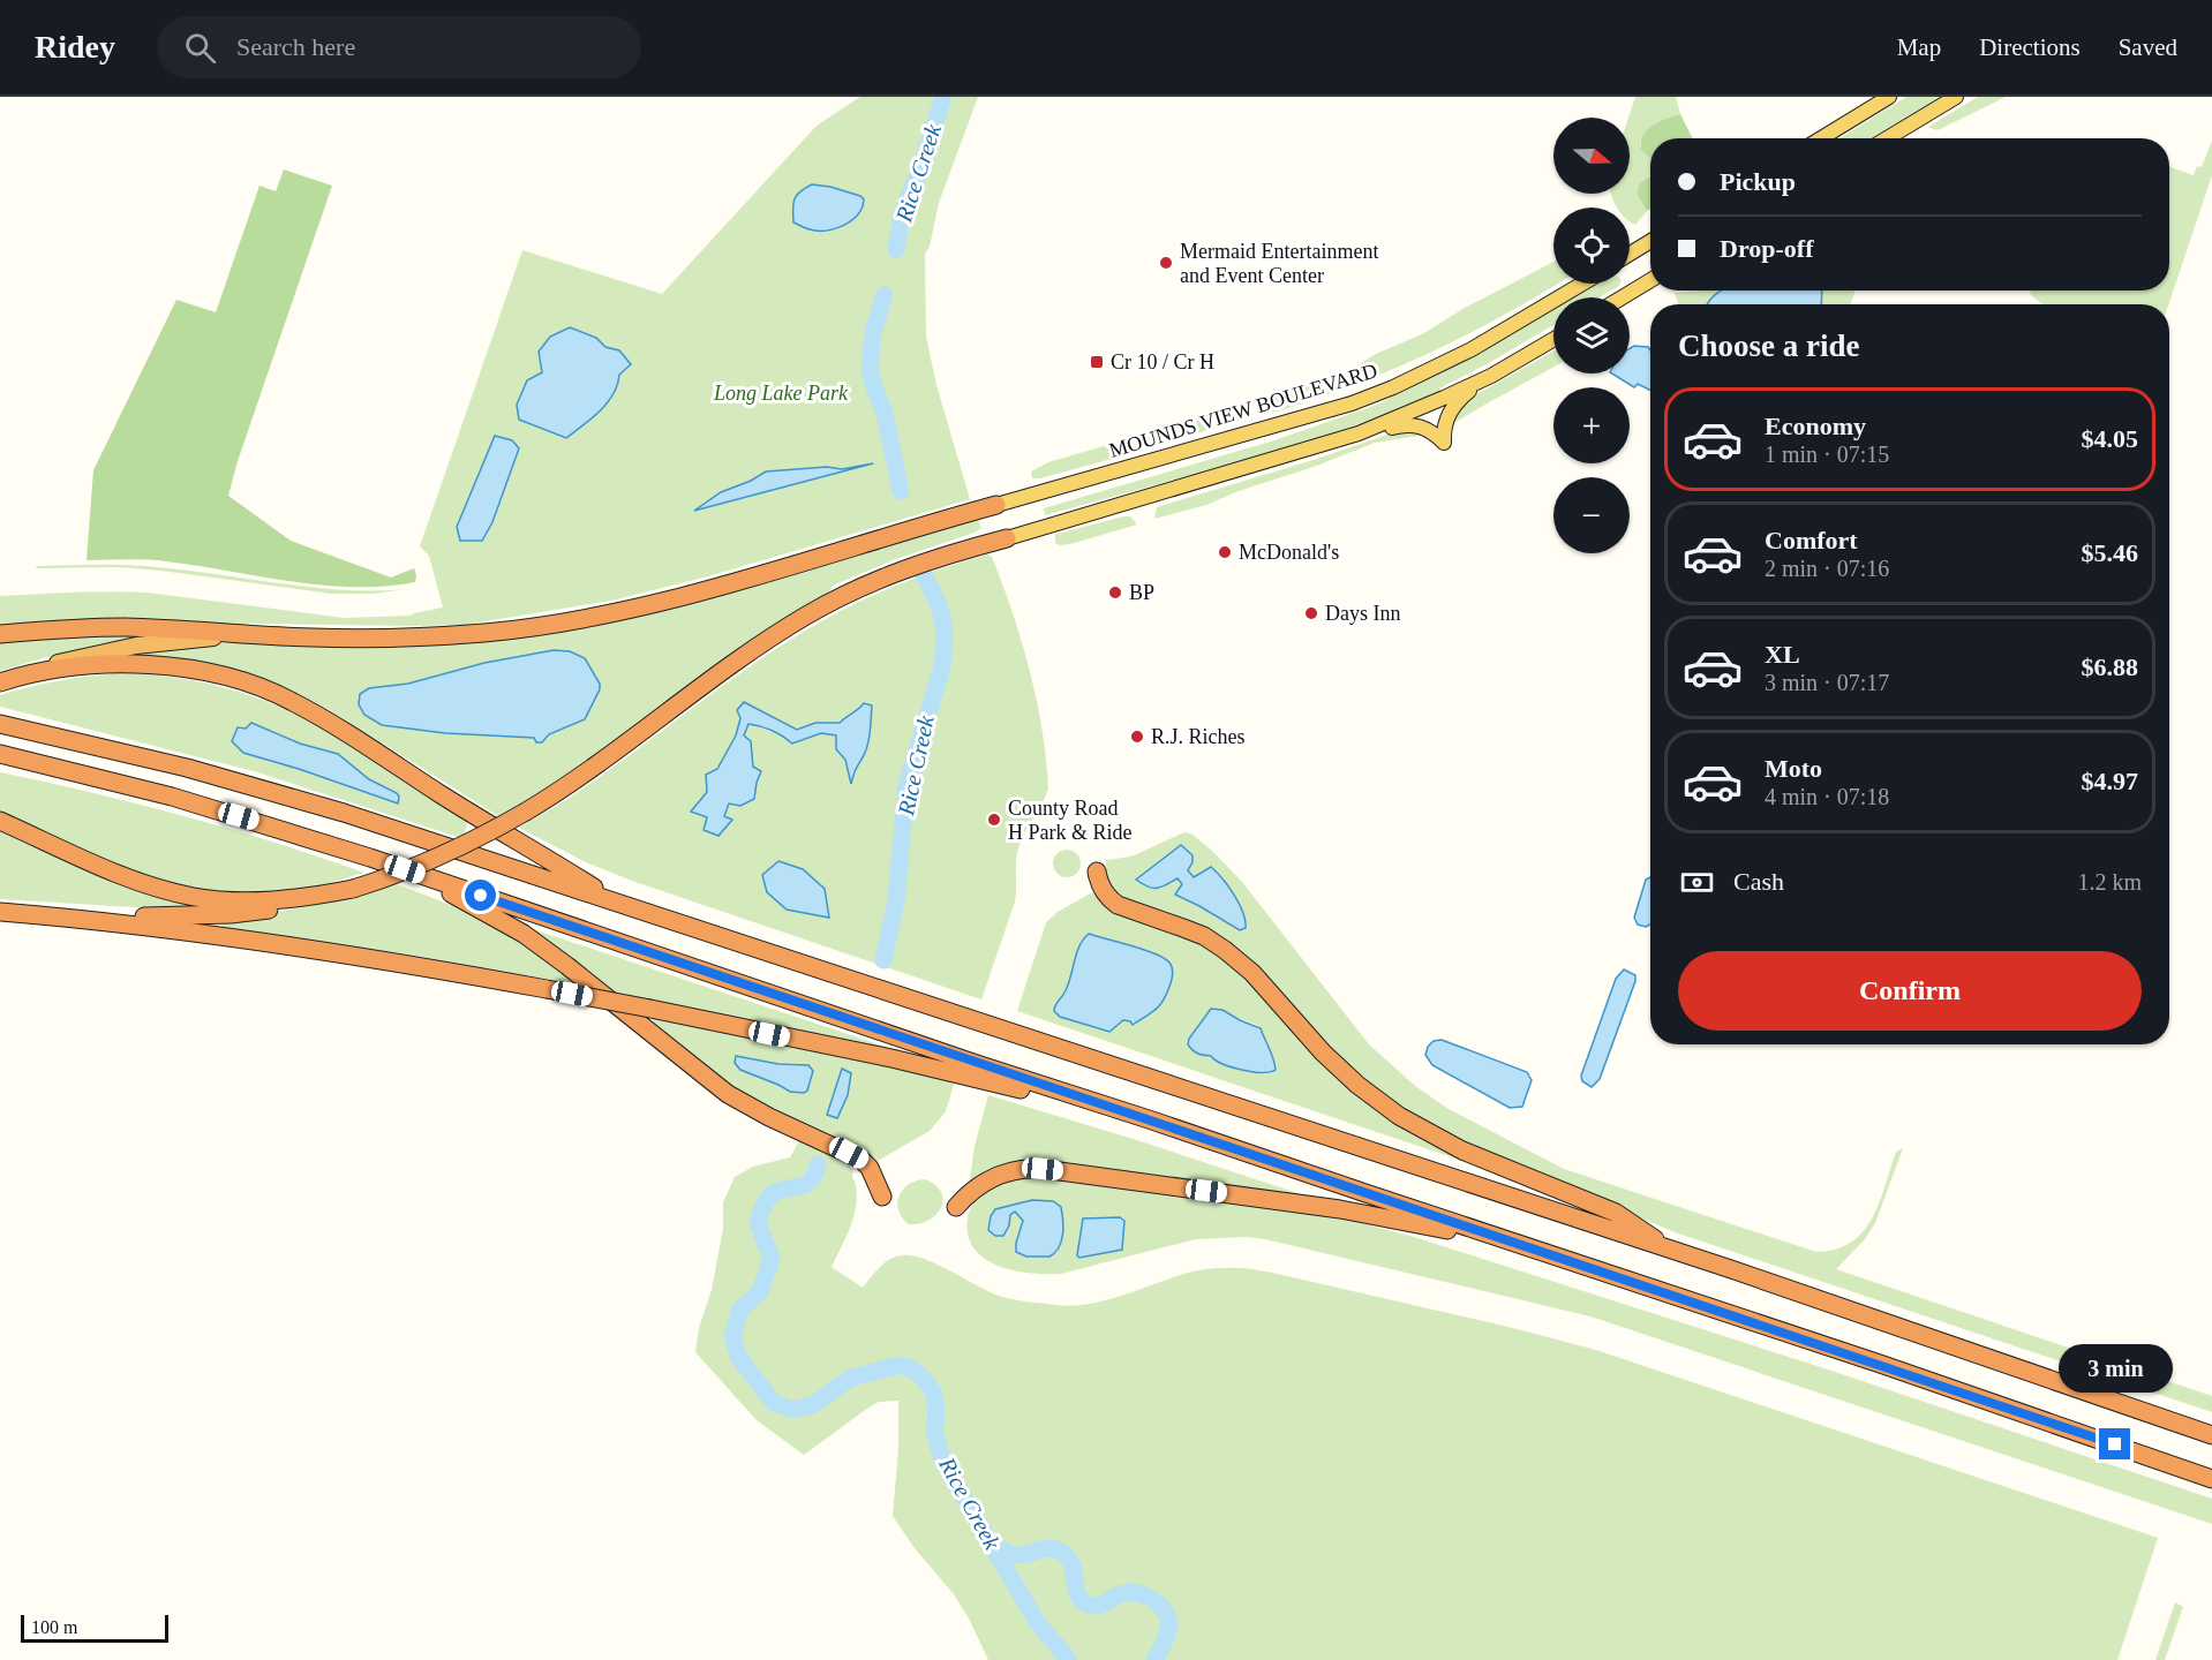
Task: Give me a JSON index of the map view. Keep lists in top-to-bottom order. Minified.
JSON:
{"streets":{"main road":["MOUNDS VIEW BOULEVARD"]},"water":["Rice Creek"],"parks":["Long Lake Park"],"places":{"other":["Mermaid Entertainment and Event Center","McDonald's","BP","Days Inn","R.J. Riches","County Road H Park & Ride"],"transit":["Cr 10 / Cr H"]},"scale_bar":"100 m","north":"right","page":{"header":"Ridey","search":"Search here","nav":["Map","Directions","Saved"],"map_buttons":["+","−"],"banner":["Pickup","Drop-off"],"heading":"Choose a ride","list":[{"name":"Economy","note":"1 min · 07:15","value":"$4.05"},{"name":"Comfort","note":"2 min · 07:16","value":"$5.46"},{"name":"XL","note":"3 min · 07:17","value":"$6.88"},{"name":"Moto","note":"4 min · 07:18","value":"$4.97"}],"pay":["Cash","1.2 km"],"buttons":"Confirm","bubble":"3 min","scale":"100 m"}}
